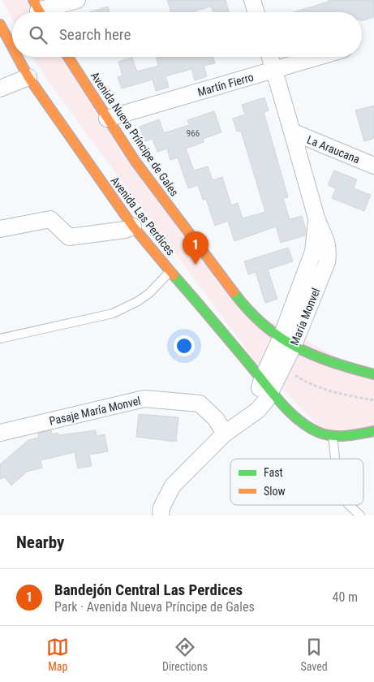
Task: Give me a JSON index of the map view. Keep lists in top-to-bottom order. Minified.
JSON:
{"streets":{"main road":["Avenida Nueva Príncipe de Gales","Avenida Las Perdices"],"street":["Martín Fierro","La Araucana","María Monvel","Pasaje María Monvel"]},"crossings":[["Martín Fierro","Avenida Nueva Príncipe de Gales"],["Martín Fierro","María Monvel"],["Avenida Nueva Príncipe de Gales","María Monvel"],["La Araucana","María Monvel"],["Avenida Las Perdices","María Monvel"],["María Monvel","Pasaje María Monvel"]],"house_numbers":["966"],"legend":["Fast","Slow"],"page":{"search":"Search here","pins":"1","heading":"Nearby","list":[{"mark":"1","name":"Bandejón Central Las Perdices","note":"Park · Avenida Nueva Príncipe de Gales","value":"40 m"}],"nav":["Map","Directions","Saved"]}}
